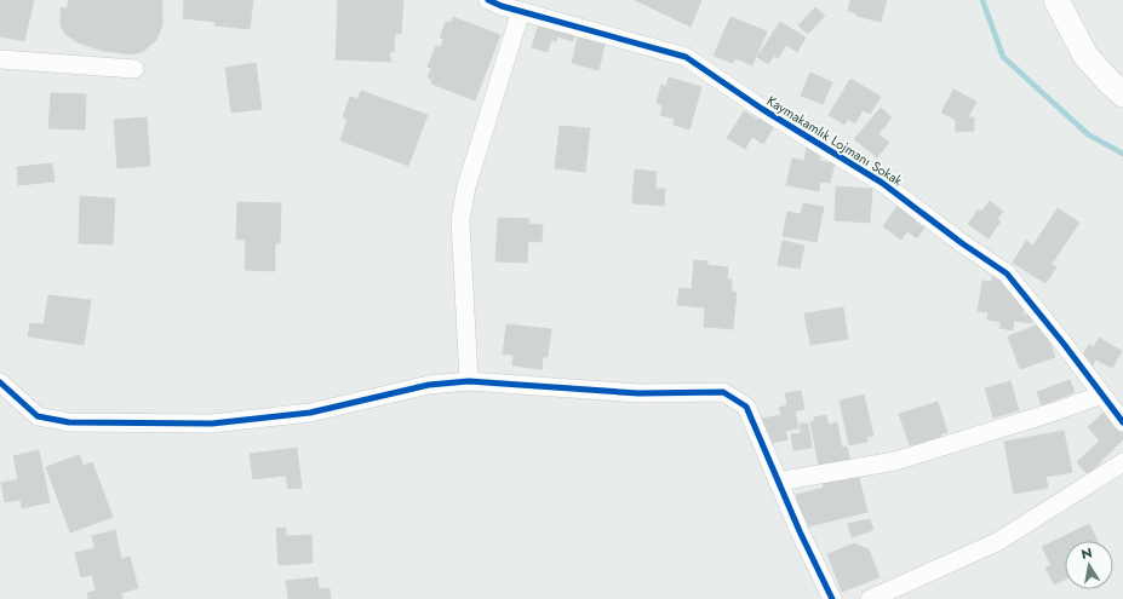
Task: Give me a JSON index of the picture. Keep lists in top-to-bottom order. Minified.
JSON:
{"streets":{"street":["Kaymakamlık Lojmanı Sokak"]},"north":"top"}
